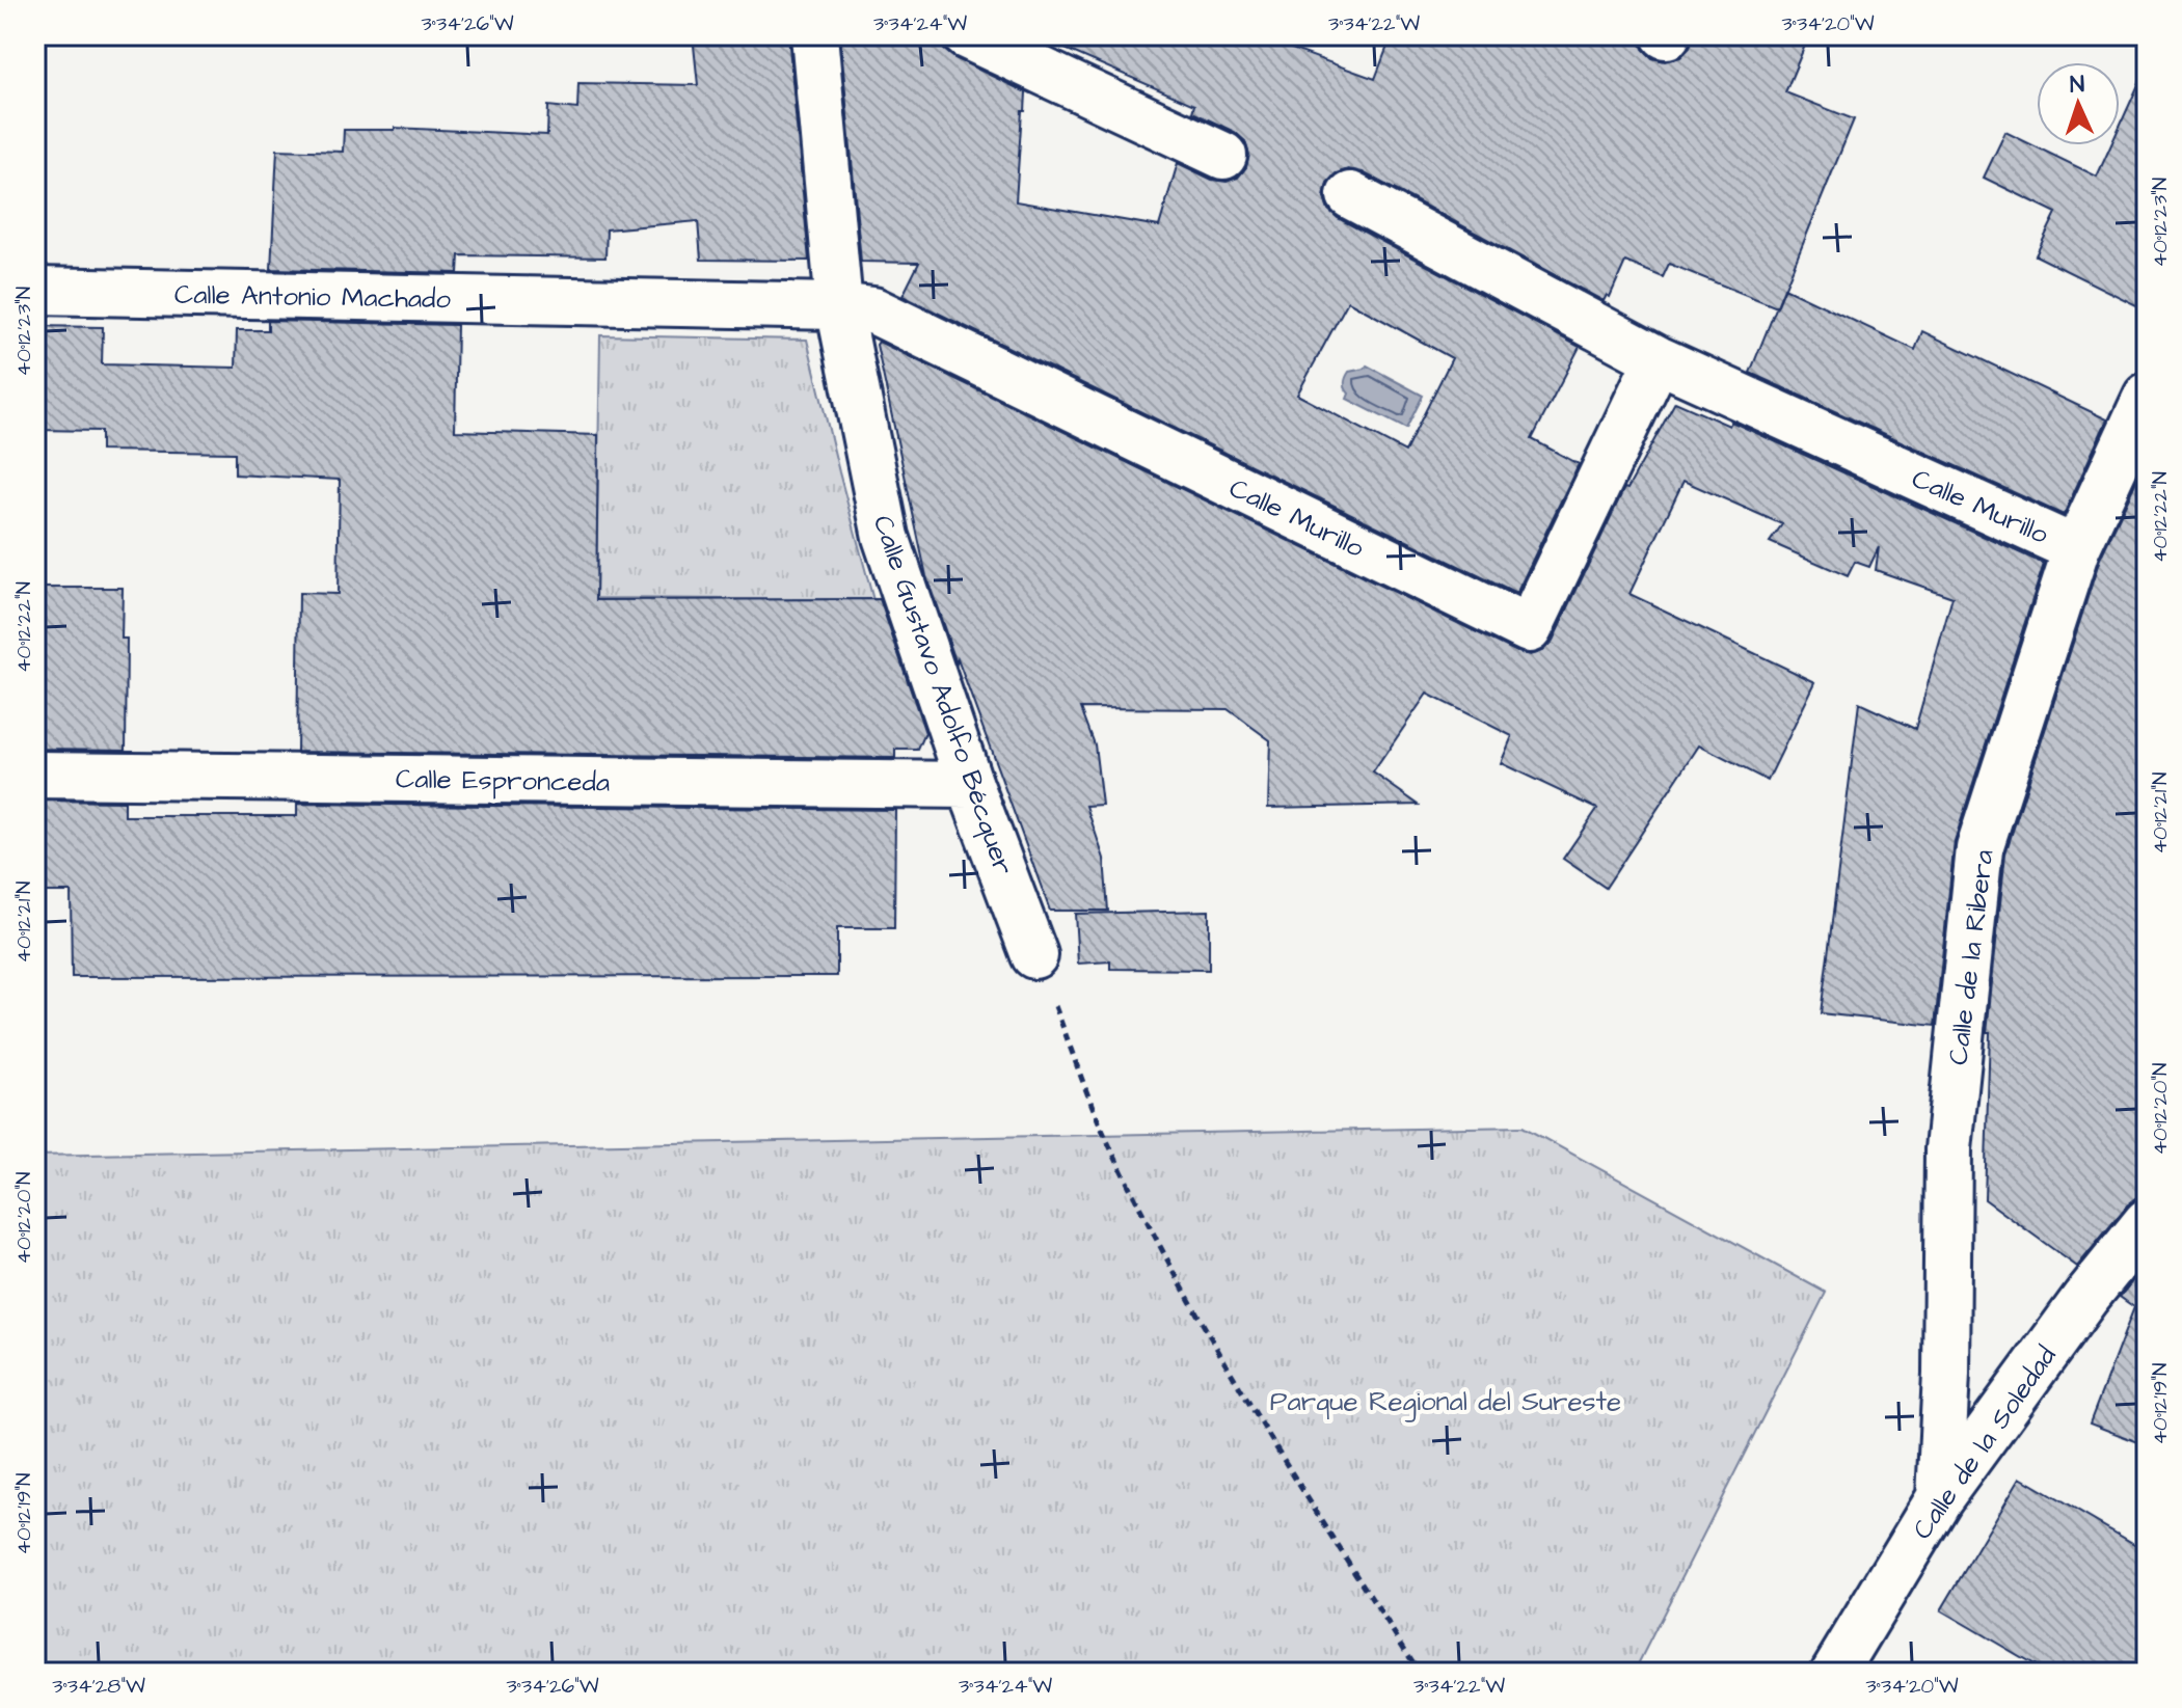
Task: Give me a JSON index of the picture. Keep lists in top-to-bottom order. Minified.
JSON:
{"streets":{"street":["Calle Antonio Machado","Calle Murillo","Calle Gustavo Adolfo Bécquer","Calle Espronceda","Calle de la Ribera","Calle de la Soledad"]},"crossings":[["Calle Antonio Machado","Calle Murillo"],["Calle Antonio Machado","Calle Gustavo Adolfo Bécquer"],["Calle Murillo","Calle Gustavo Adolfo Bécquer"],["Calle Murillo","Calle de la Ribera"],["Calle Gustavo Adolfo Bécquer","Calle Espronceda"],["Calle de la Ribera","Calle de la Soledad"]],"parks":["Parque Regional del Sureste"],"north":"top","coordinates":["3°34'26\"W","3°34'24\"W","3°34'22\"W","3°34'20\"W","40°12'23\"N","40°12'22\"N","40°12'21\"N","40°12'20\"N","40°12'19\"N","3°34'28\"W"]}
